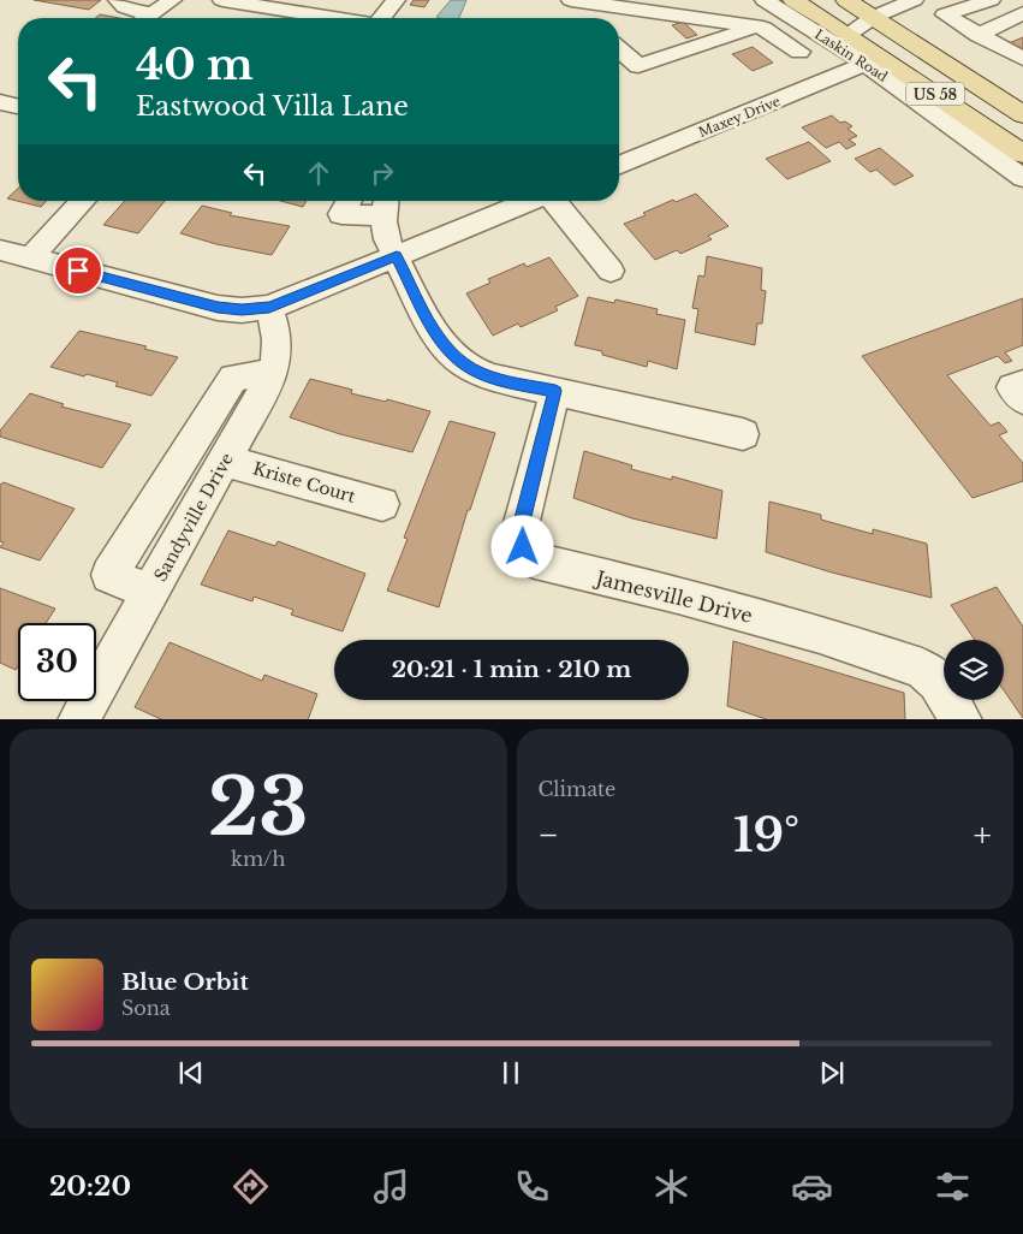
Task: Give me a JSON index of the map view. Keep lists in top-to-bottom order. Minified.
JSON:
{"streets":{"main road":["Laskin Road","US 58"],"street":["Maxey Drive","Kriste Court","Sandyville Drive","Jamesville Drive"]},"crossings":[["Laskin Road","Maxey Drive"],["Kriste Court","Sandyville Drive"]],"page":{"turn":["40 m","Eastwood Villa Lane"],"limit":"30","trip":"20:21 · 1 min · 210 m","tile":[["23","km/h"],"Climate"],"heat":["−","19°","+"],"song":["Blue Orbit","Sona"],"tabs":"20:20"}}
